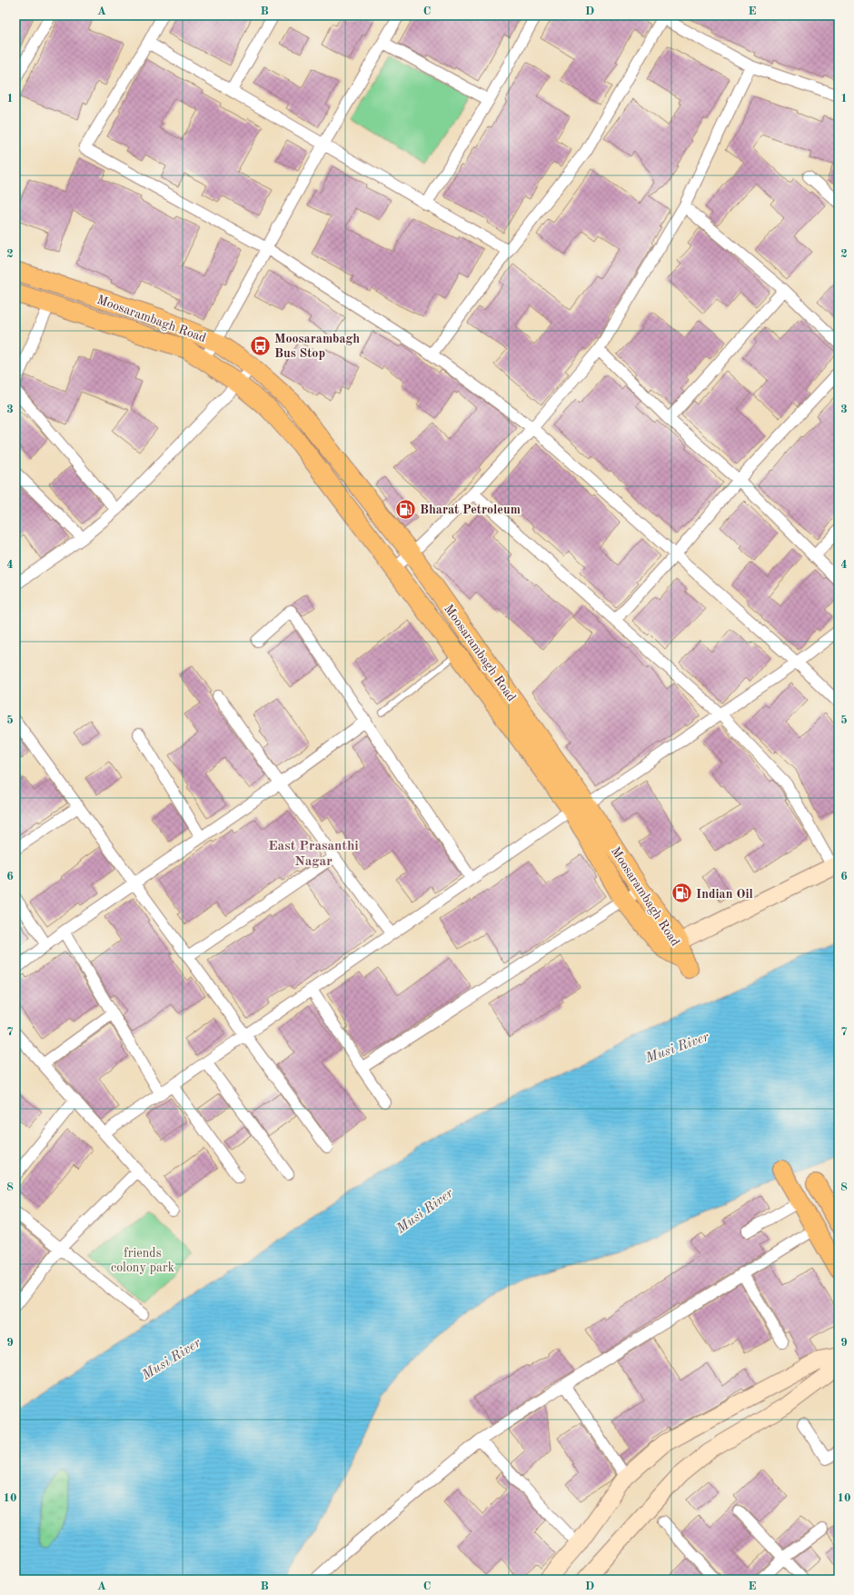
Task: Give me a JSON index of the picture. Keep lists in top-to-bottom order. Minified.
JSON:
{"streets":{"main road":["Moosarambagh Road"]},"districts":["East Prasanthi Nagar"],"water":["Musi River"],"parks":["friends colony park"],"places":{"bus stop":["Moosarambagh Bus Stop"],"fuel station":["Bharat Petroleum","Indian Oil"]},"grid":{"columns":["A","B","C","D","E"],"rows":["1","2","3","4","5","6","7","8","9","10"]}}
